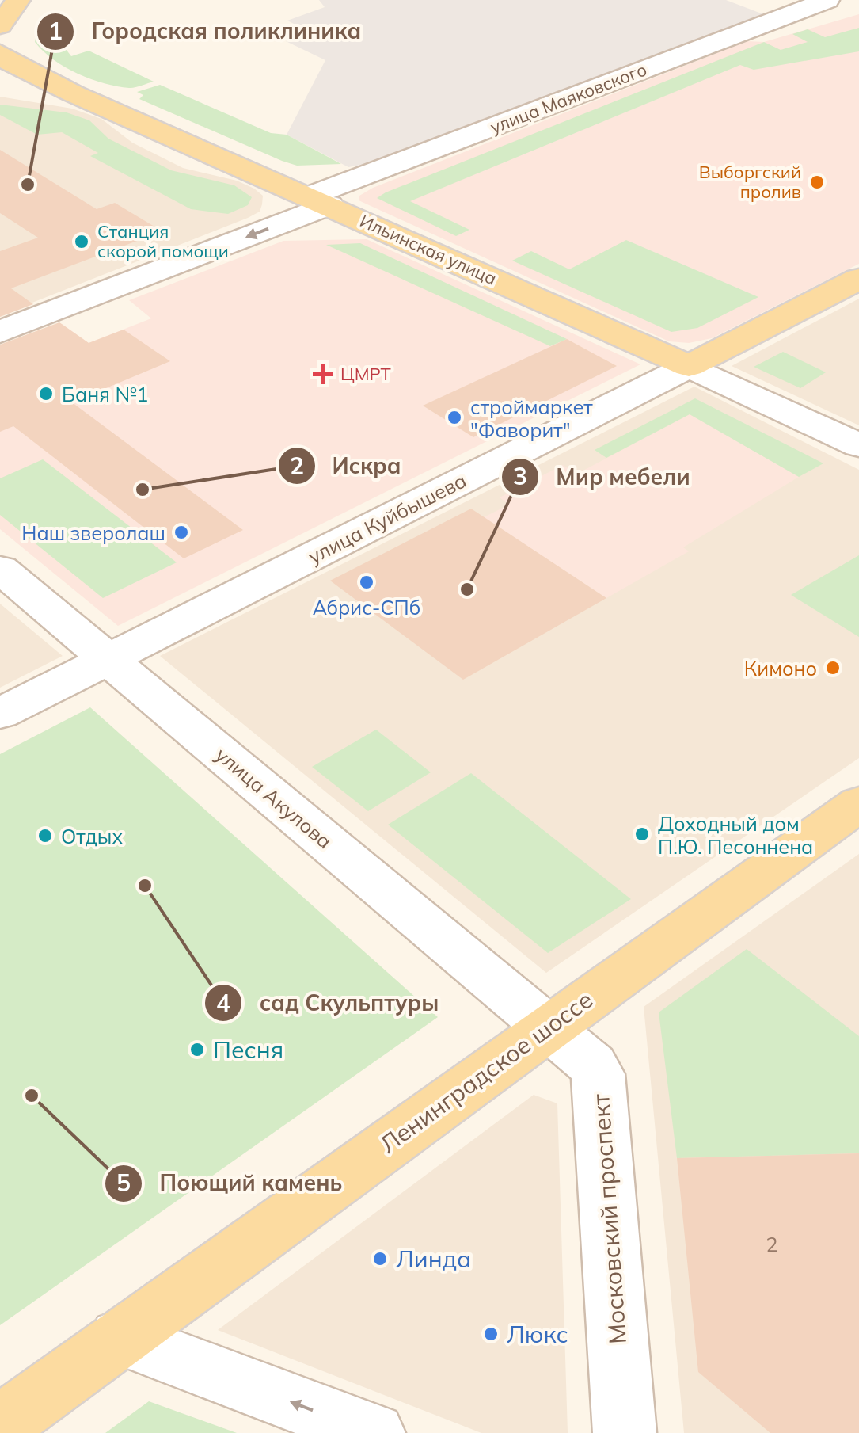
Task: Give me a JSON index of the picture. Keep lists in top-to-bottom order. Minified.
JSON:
{"streets":{"main road":["Ильинская улица","улица Куйбышева","Ленинградское шоссе"],"street":["улица Маяковского","улица Акулова","Московский проспект"]},"crossings":[["улица Маяковского","Ильинская улица"],["Ильинская улица","улица Куйбышева"],["улица Куйбышева","улица Акулова"],["улица Акулова","Ленинградское шоссе"],["улица Акулова","Московский проспект"],["Ленинградское шоссе","Московский проспект"]],"one_way":["улица Маяковского"],"places":{"other":["Выборгский пролив","Городская поликлиника","Станция скорой помощи","Баня №1","строймаркет \"Фаворит\"","Искра","Наш зверолаш","Абрис-СПб","Мир мебели","Кимоно","Доходный дом П.Ю. Песоннена","Отдых","сад Скульптуры","Песня","Поющий камень","Линда","Люкс"],"health":["ЦМРТ"]},"house_numbers":["2"]}
